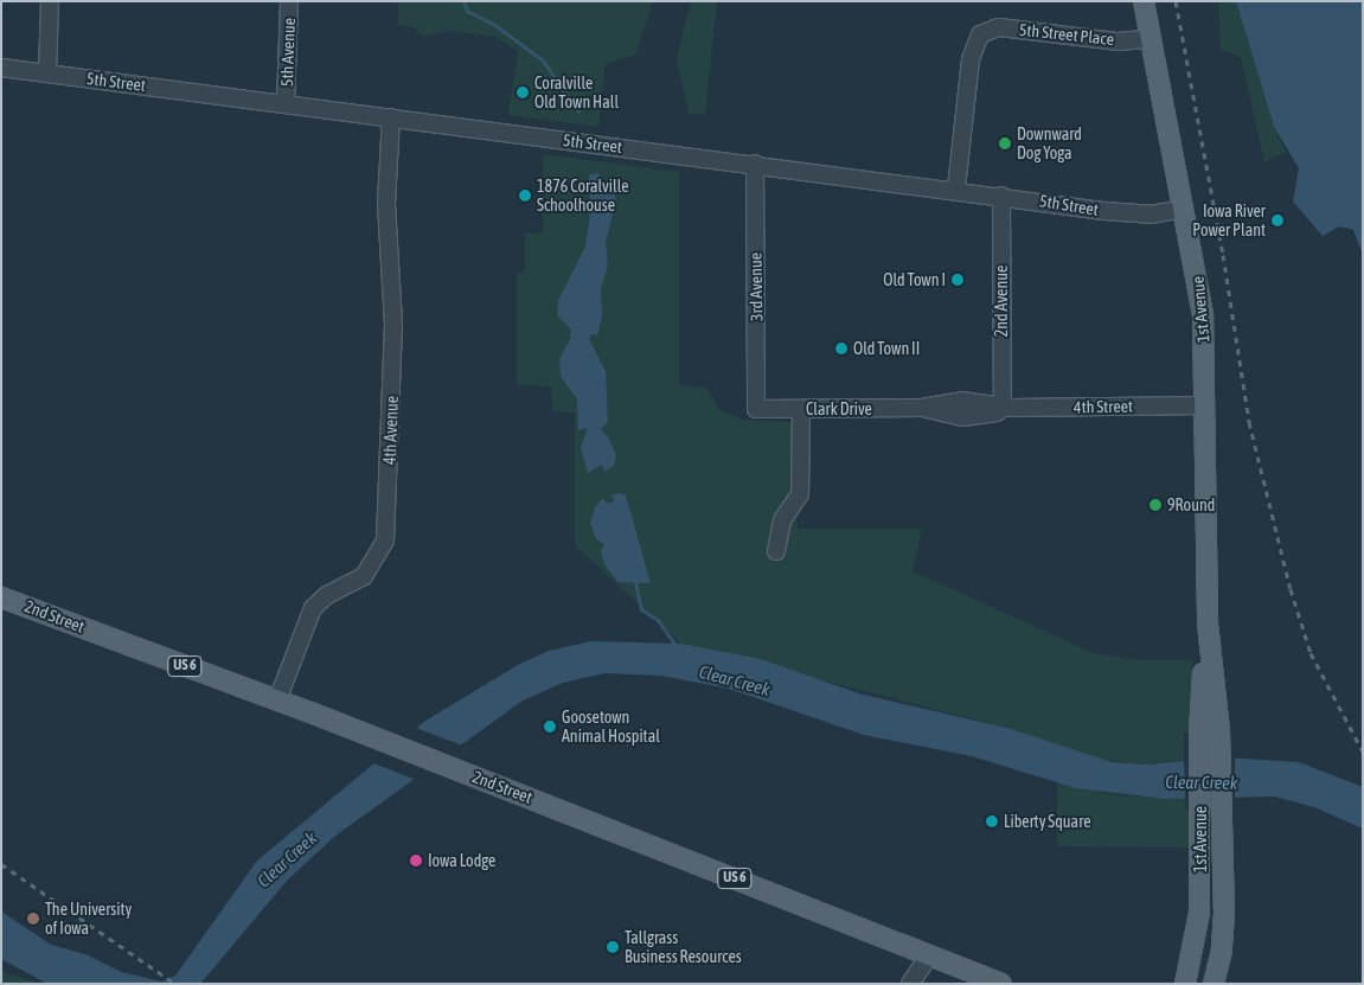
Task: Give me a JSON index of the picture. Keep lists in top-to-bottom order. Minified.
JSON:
{"streets":{"main road":["1st Avenue","2nd Street","US 6"],"street":["5th Street Place","5th Avenue","5th Street","3rd Avenue","2nd Avenue","4th Street","Clark Drive","4th Avenue"]},"crossings":[["5th Street Place","5th Street"],["5th Street Place","1st Avenue"],["5th Avenue","5th Street"],["5th Street","3rd Avenue"],["5th Street","2nd Avenue"],["5th Street","1st Avenue"],["5th Street","4th Avenue"],["3rd Avenue","Clark Drive"],["2nd Avenue","4th Street"],["2nd Avenue","Clark Drive"],["1st Avenue","4th Street"],["4th Street","Clark Drive"],["4th Avenue","2nd Street"]],"water":["Clear Creek"],"places":["Coralville Old Town Hall","Downward Dog Yoga","1876 Coralville Schoolhouse","Iowa River Power Plant","Old Town I","Old Town II","9Round","Goosetown Animal Hospital","Liberty Square","Iowa Lodge","The University of Iowa","Tallgrass Business Resources"]}
